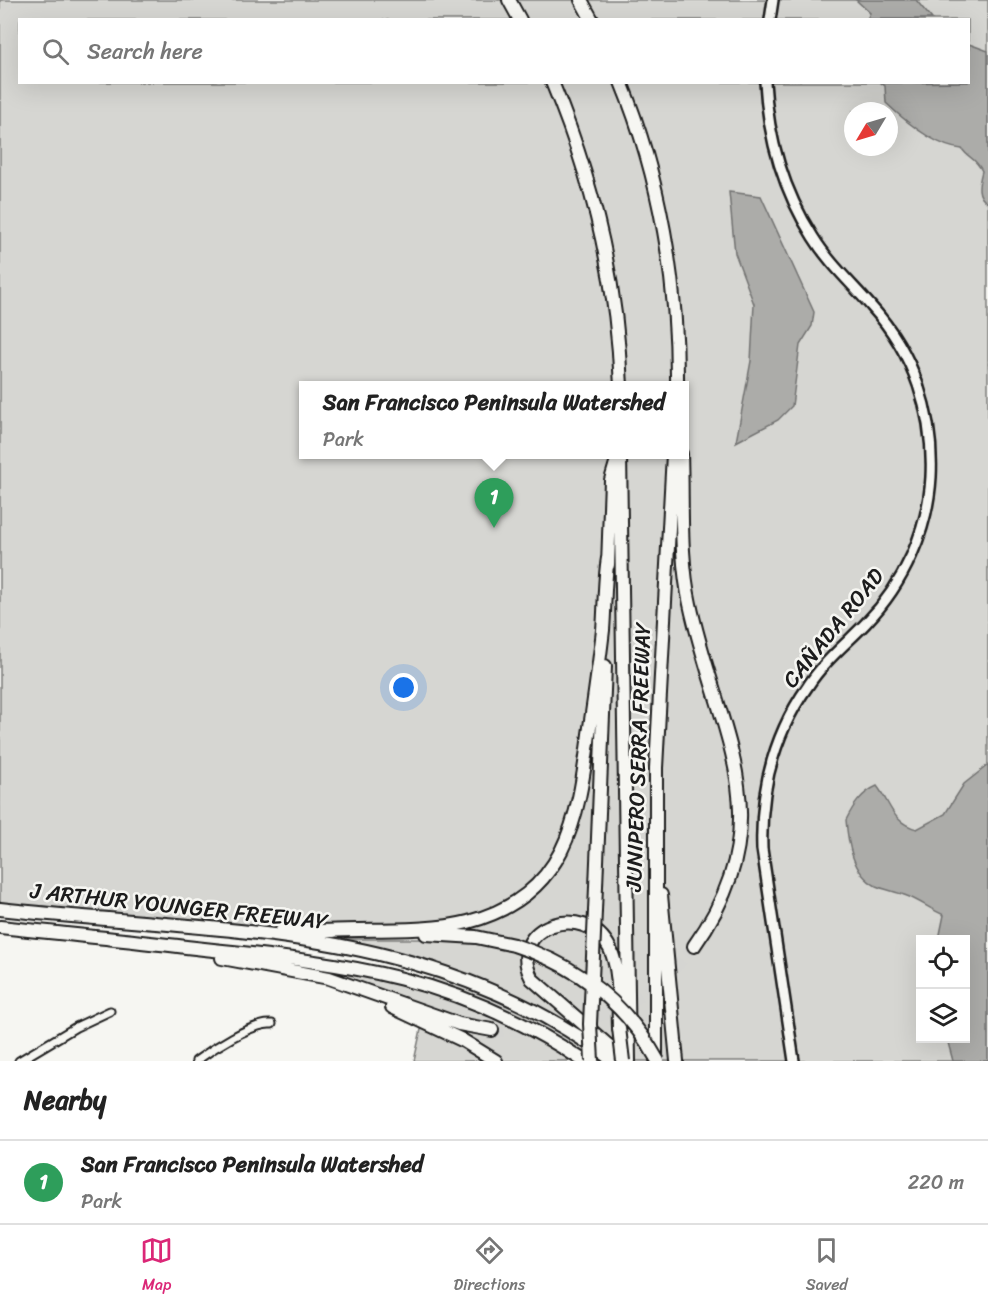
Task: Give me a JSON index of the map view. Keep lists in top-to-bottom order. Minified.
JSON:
{"streets":{"highway":["JUNIPERO SERRA FREEWAY","J ARTHUR YOUNGER FREEWAY"],"main road":["CAÑADA ROAD"]},"north":"bottom left","page":{"search":"Search here","popup":["San Francisco Peninsula Watershed","Park"],"pins":"1","heading":"Nearby","list":[{"mark":"1","name":"San Francisco Peninsula Watershed","note":"Park","value":"220 m"}],"nav":["Map","Directions","Saved"]}}
